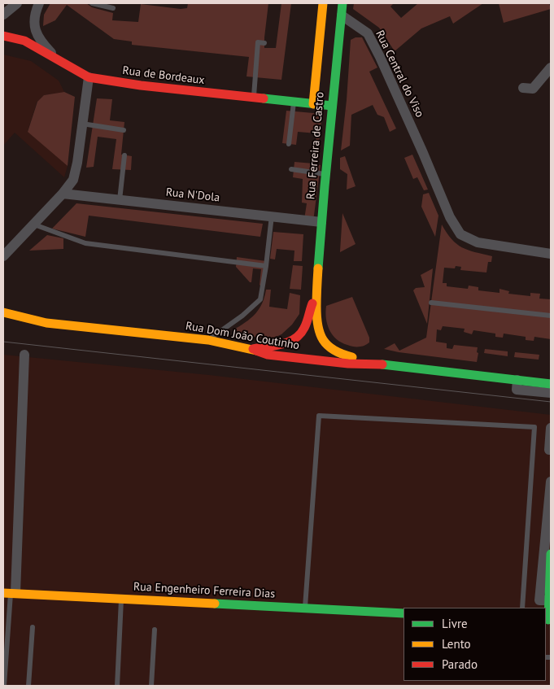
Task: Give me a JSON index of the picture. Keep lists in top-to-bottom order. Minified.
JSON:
{"streets":{"street":["Rua Central do Viso","Rua de Bordeaux","Rua Ferreira de Castro","Rua N'Dola","Rua Dom João Coutinho","Rua Engenheiro Ferreira Dias"]},"crossings":[["Rua Central do Viso","Rua Ferreira de Castro"],["Rua de Bordeaux","Rua Ferreira de Castro"],["Rua Ferreira de Castro","Rua N'Dola"],["Rua Ferreira de Castro","Rua Dom João Coutinho"]],"legend":["Livre","Lento","Parado"]}
